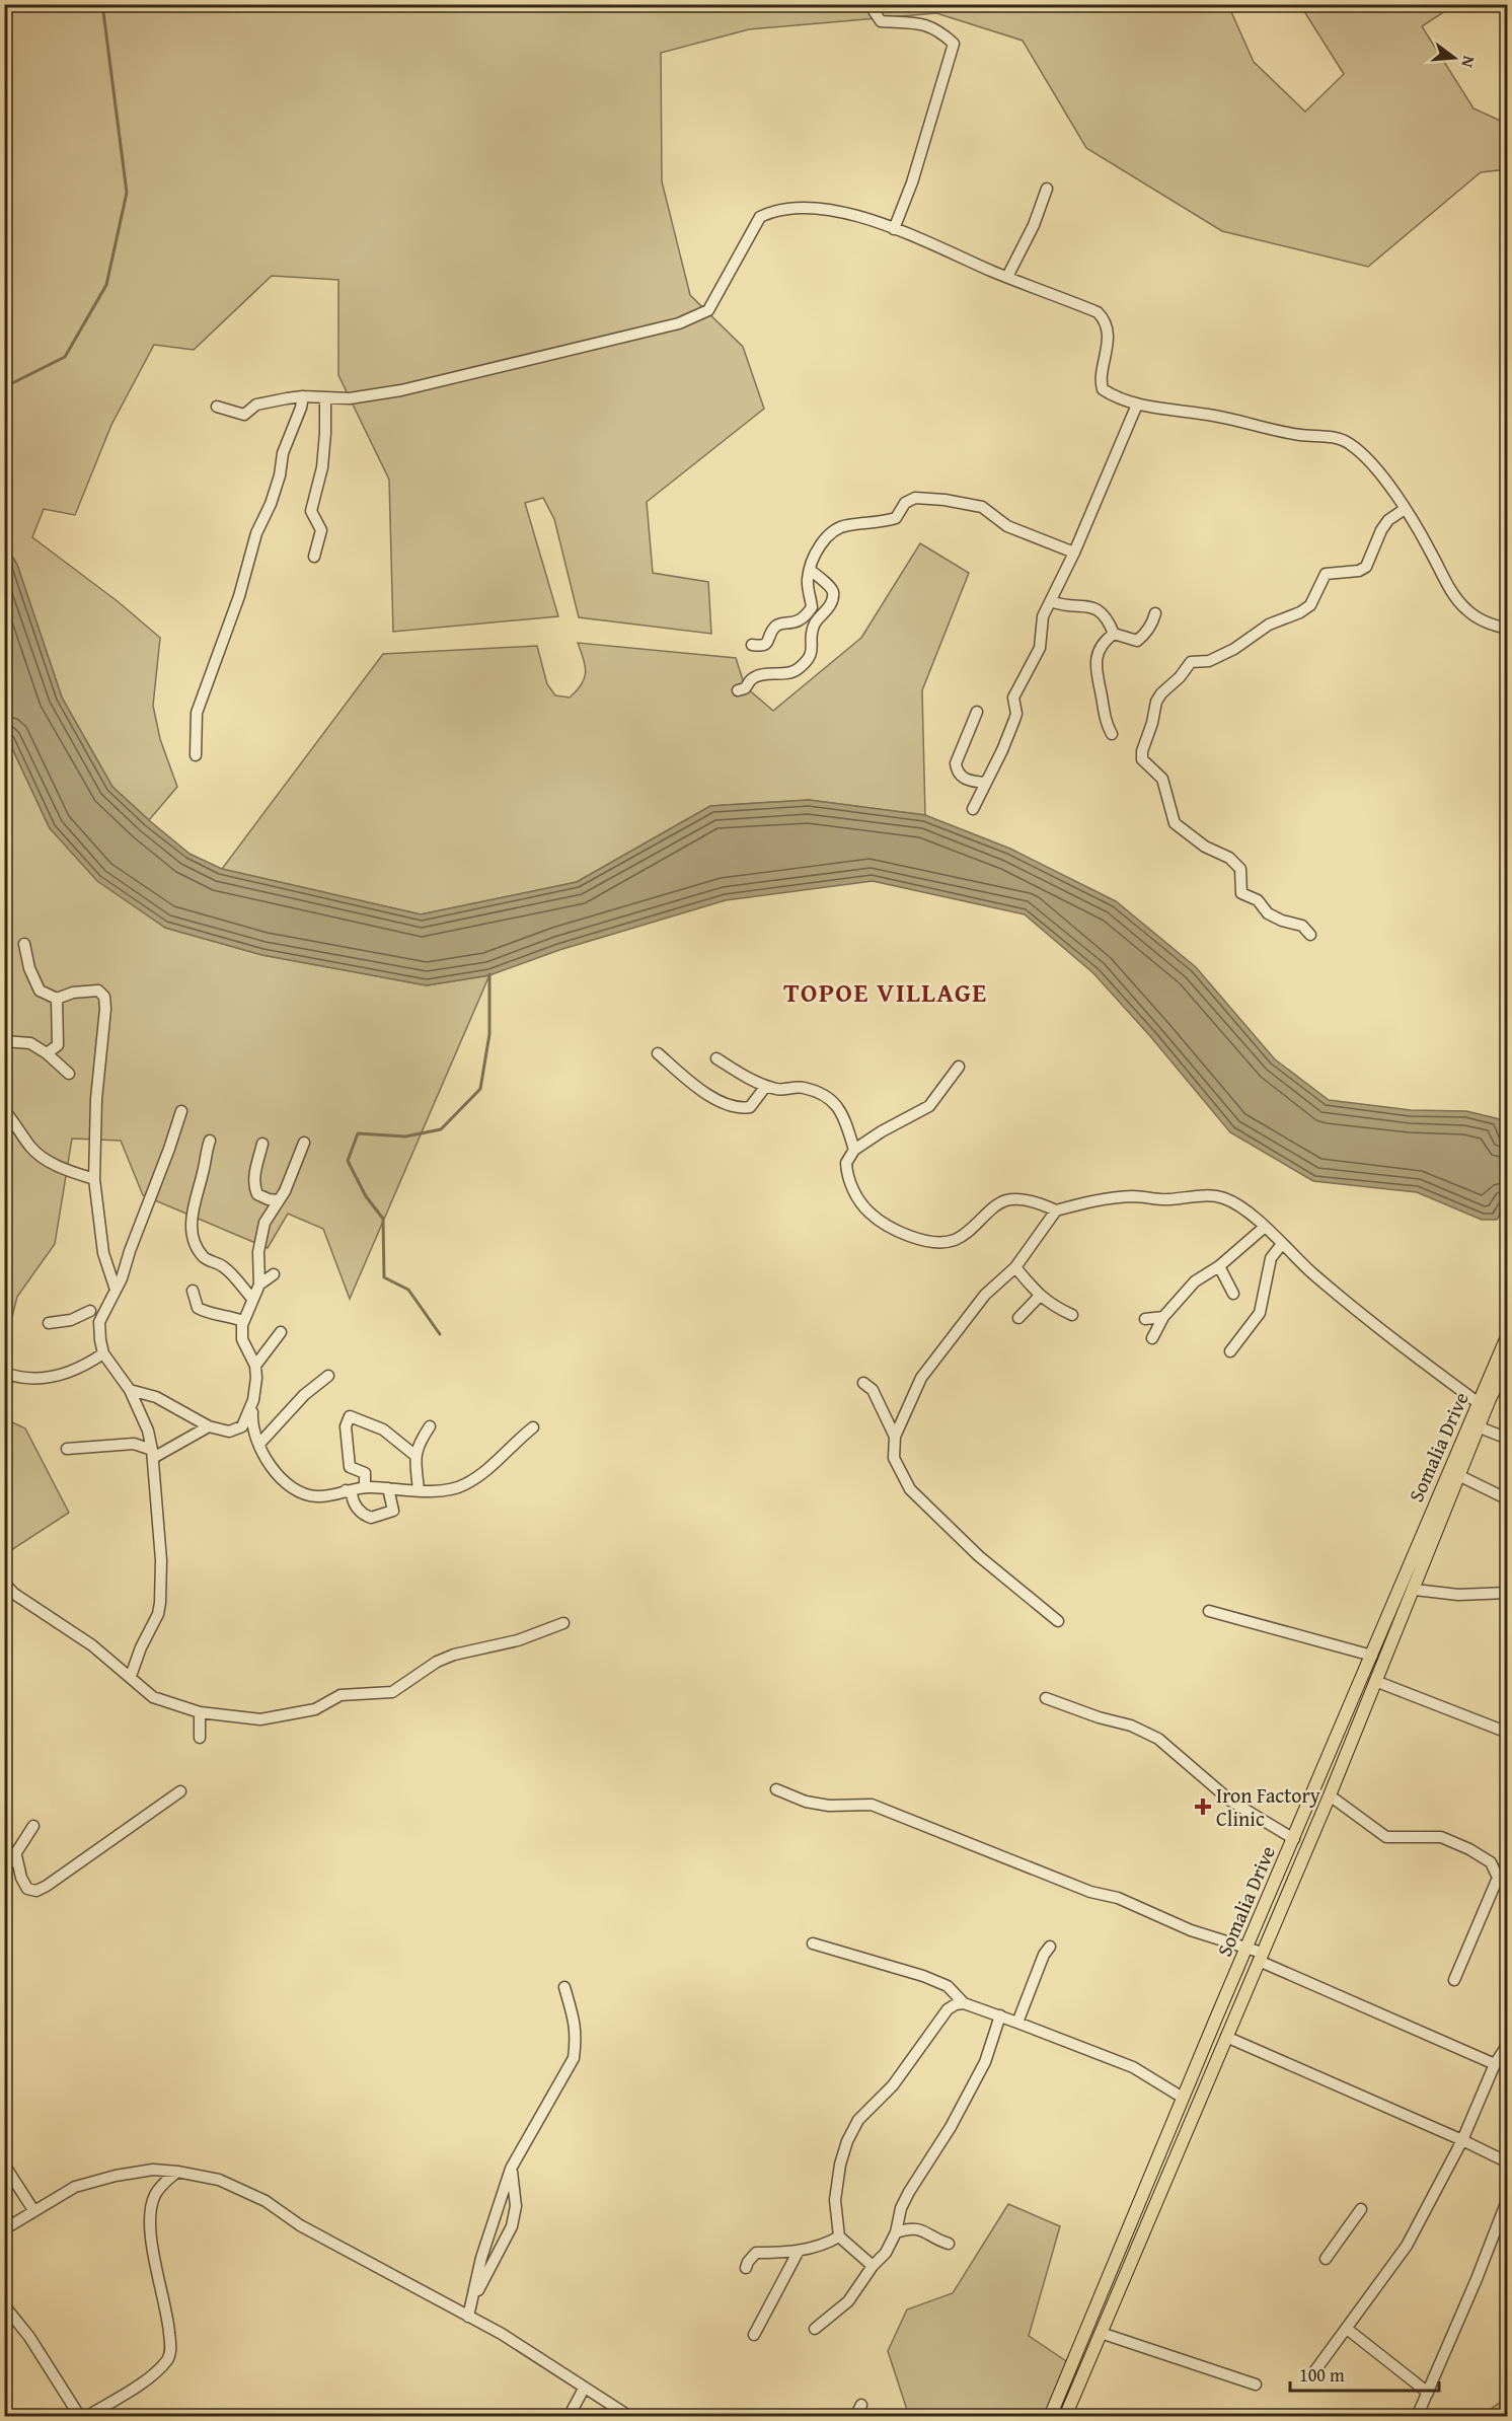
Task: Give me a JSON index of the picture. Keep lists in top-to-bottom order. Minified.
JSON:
{"streets":{"main road":["Somalia Drive"]},"districts":["TOPOE VILLAGE"],"places":{"health":["Iron Factory Clinic"]},"scale_bar":"100 m","north":"right"}
